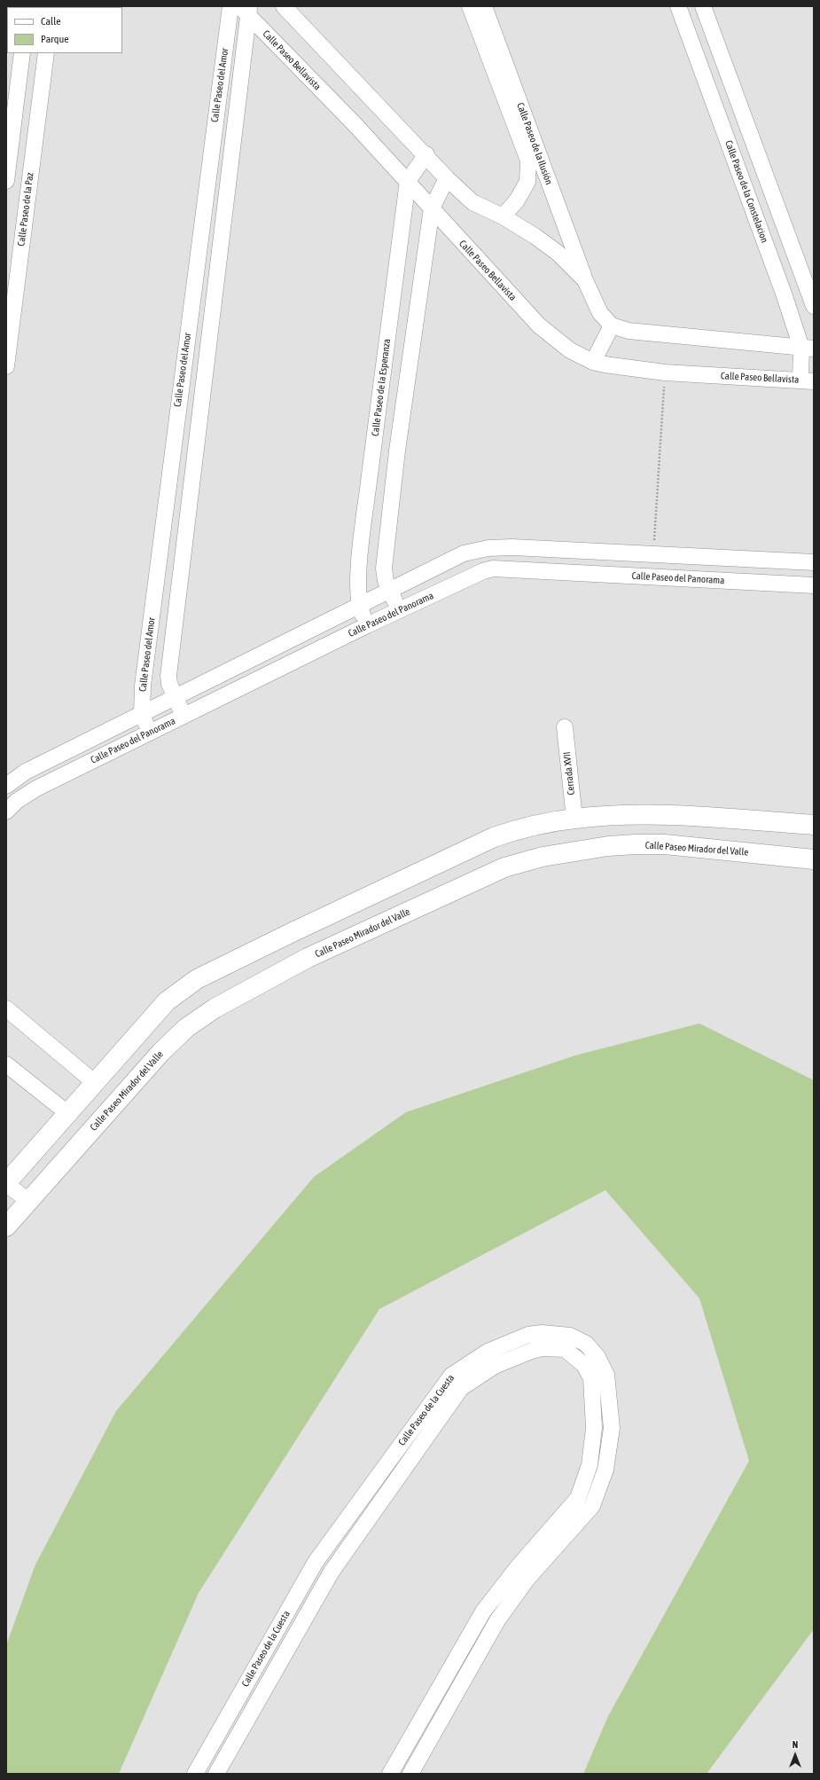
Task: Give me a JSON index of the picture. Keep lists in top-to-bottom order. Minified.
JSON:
{"streets":{"street":["Calle Paseo Bellavista","Calle Paseo del Amor","Calle Paseo de la Ilusión","Calle Paseo de la Constelacion","Calle Paseo de la Paz","Calle Paseo de la Esperanza","Calle Paseo del Panorama","Cerrada XVII","Calle Paseo Mirador del Valle","Calle Paseo de la Cuesta"]},"crossings":[["Calle Paseo Bellavista","Calle Paseo del Amor"],["Calle Paseo Bellavista","Calle Paseo de la Constelacion"],["Calle Paseo Bellavista","Calle Paseo de la Esperanza"],["Calle Paseo del Amor","Calle Paseo del Panorama"],["Calle Paseo de la Esperanza","Calle Paseo del Panorama"]],"legend":["Calle","Parque"],"north":"top"}
